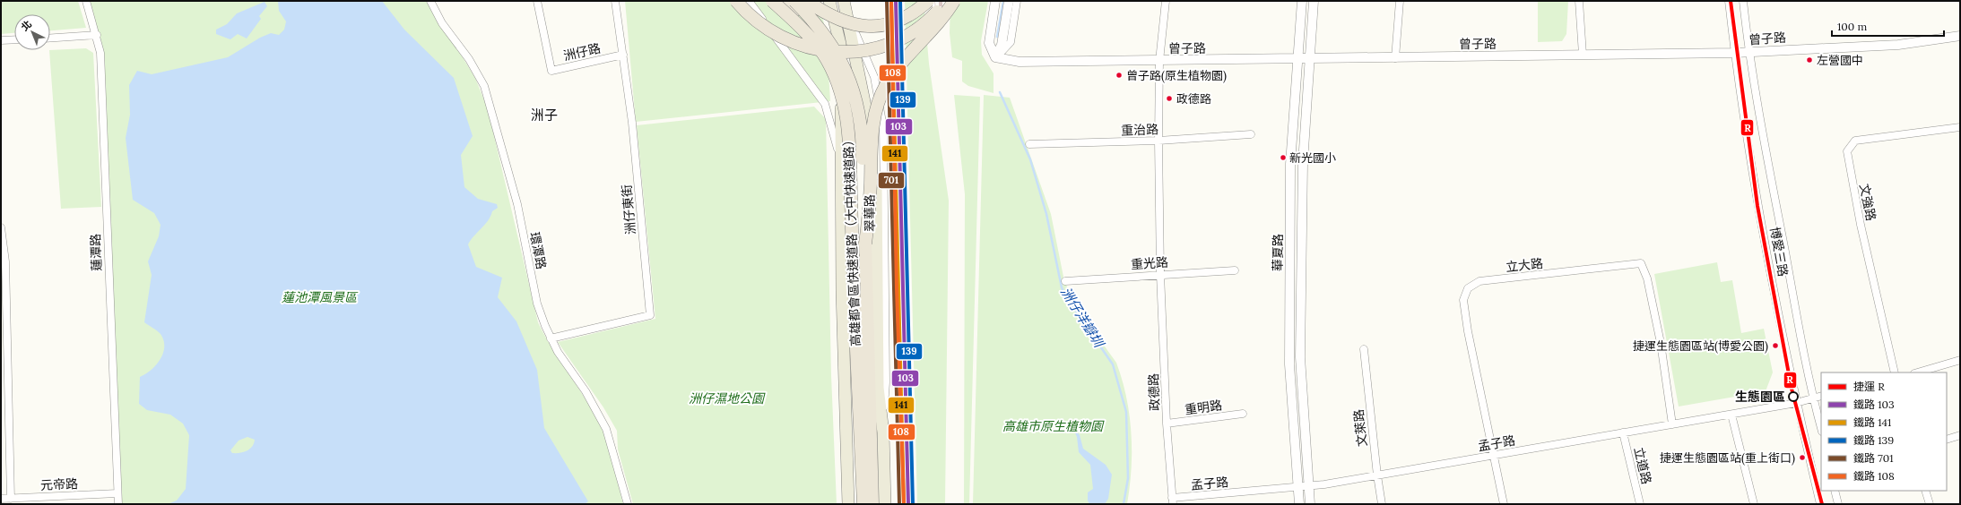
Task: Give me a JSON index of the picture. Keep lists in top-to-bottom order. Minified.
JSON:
{"streets":{"highway":["高雄都會區快速道路（大中快速道路）"],"main road":["翠華路"],"street":["曾子路","洲仔路","重治路","文強路","洲仔東街","環潭路","博愛三路","蓮潭路","華夏路","重光路","立大路","政德路","重明路","文萊路","孟子路","立道路","元帝路"]},"crossings":[["曾子路","博愛三路"],["曾子路","華夏路"],["曾子路","政德路"],["洲仔路","洲仔東街"],["重治路","政德路"],["洲仔東街","環潭路"],["博愛三路","孟子路"],["蓮潭路","元帝路"],["華夏路","孟子路"],["重光路","政德路"],["立大路","孟子路"],["政德路","重明路"],["政德路","孟子路"],["文萊路","孟子路"],["孟子路","立道路"]],"districts":["洲子"],"water":["洲仔洋瓣圳"],"parks":["蓮池潭風景區","洲仔濕地公園","高雄市原生植物園"],"places":["左營國中","曾子路(原生植物園)","政德路","新光國小","捷運生態園區站(博愛公園)","生態園區","捷運生態園區站(重上街口)"],"lines":["metro line R","rail line 103","rail line 141","rail line 139","rail line 701","rail line 108"],"legend":["捷運 R","鐵路 103","鐵路 141","鐵路 139","鐵路 701","鐵路 108"],"scale_bar":"100 m","north":"top left"}
